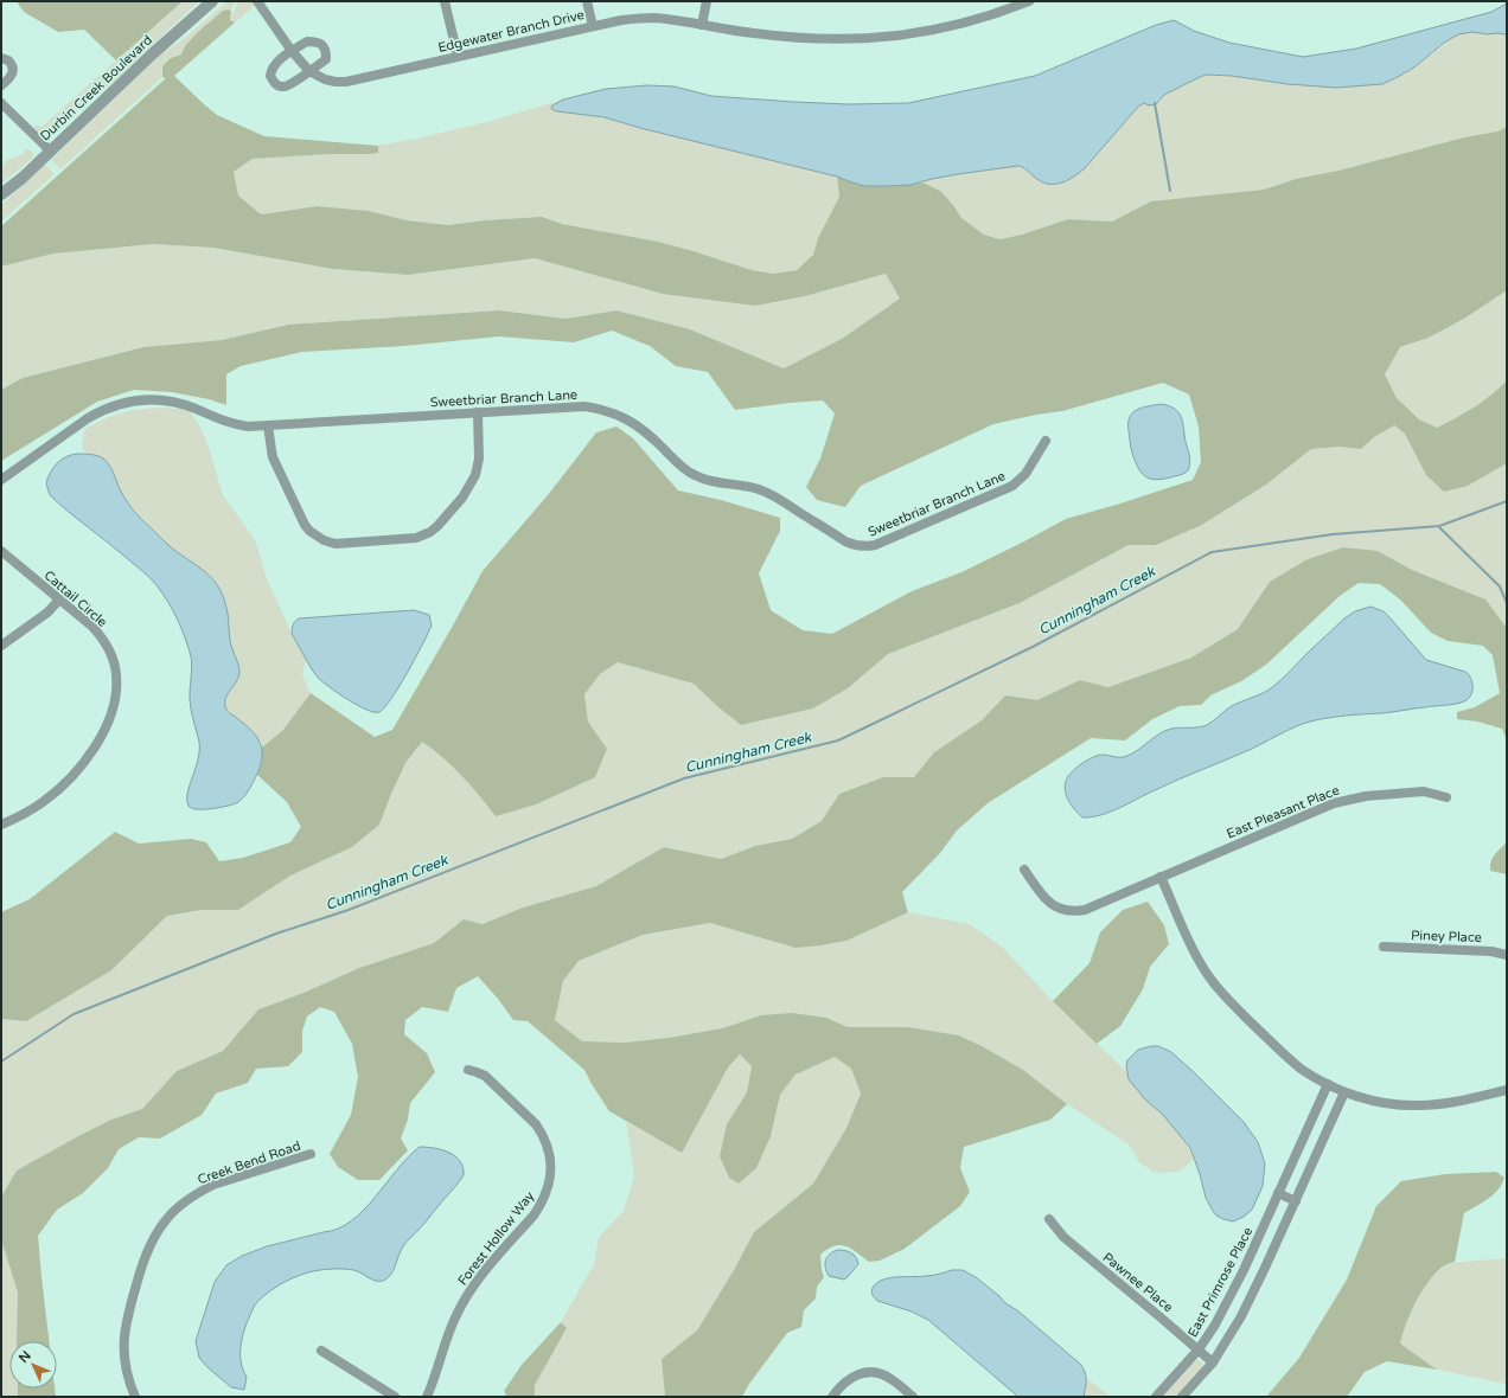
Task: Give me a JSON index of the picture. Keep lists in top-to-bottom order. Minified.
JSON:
{"streets":{"street":["Edgewater Branch Drive","Durbin Creek Boulevard","Sweetbriar Branch Lane","Cattail Circle","East Pleasant Place","Piney Place","Creek Bend Road","Forest Hollow Way","Pawnee Place","East Primrose Place"]},"crossings":[["Pawnee Place","East Primrose Place"]],"water":["Cunningham Creek"],"north":"top left"}
